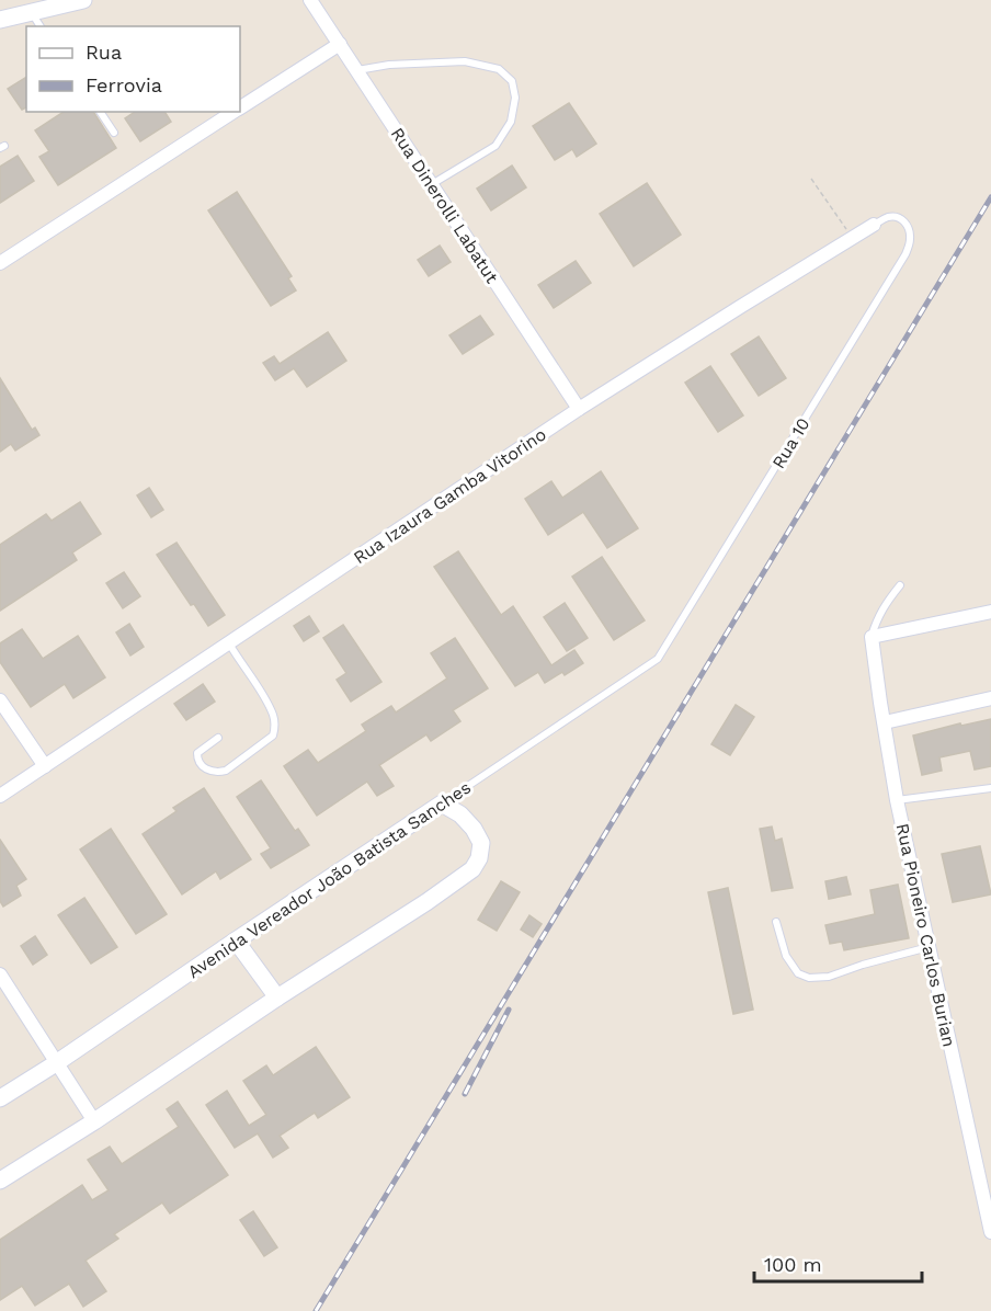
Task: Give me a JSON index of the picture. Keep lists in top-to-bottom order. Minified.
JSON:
{"streets":{"street":["Rua Dinerolli Labatut","Rua Izaura Gamba Vitorino","Avenida Vereador João Batista Sanches","Rua Pioneiro Carlos Burian"],"lane":["Rua 10"]},"crossings":[["Rua Dinerolli Labatut","Rua Izaura Gamba Vitorino"],["Rua 10","Rua Izaura Gamba Vitorino"],["Rua 10","Avenida Vereador João Batista Sanches"]],"legend":["Rua","Ferrovia"],"scale_bar":"100 m"}
